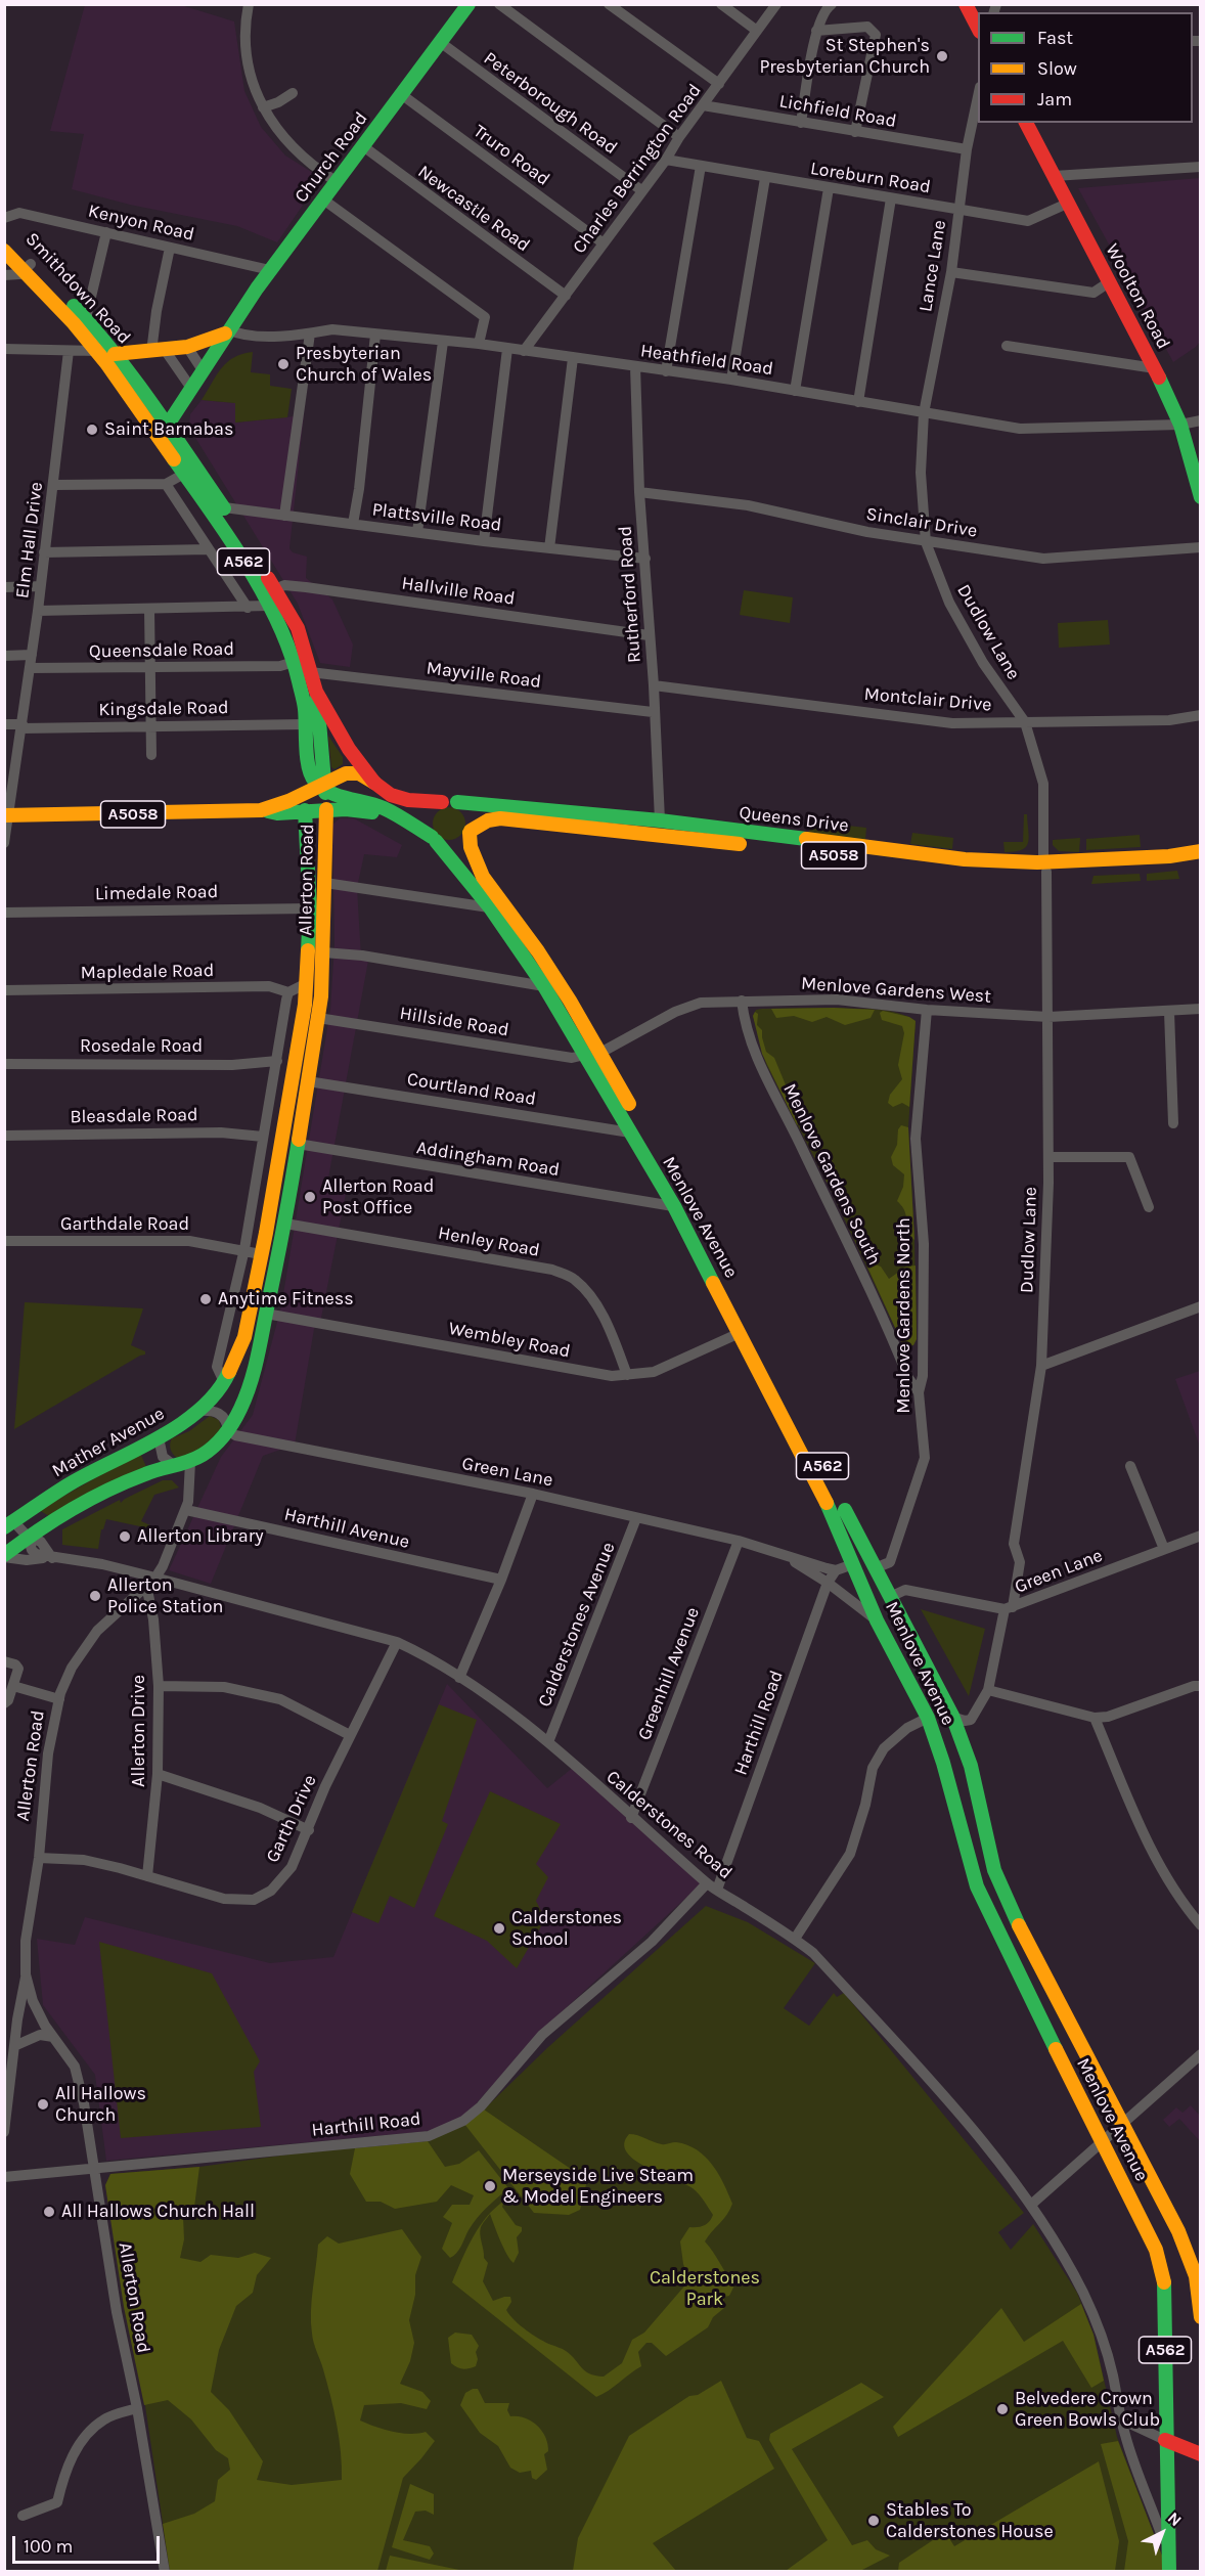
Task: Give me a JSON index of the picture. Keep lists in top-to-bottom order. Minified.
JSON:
{"streets":{"main road":["Church Road","Smithdown Road","Woolton Road","A562","A5058","Queens Drive","Allerton Road","Menlove Avenue","Mather Avenue"],"street":["Peterborough Road","Lichfield Road","Truro Road","Charles Berrington Road","Loreburn Road","Newcastle Road","Kenyon Road","Lance Lane","Heathfield Road","Plattsville Road","Sinclair Drive","Elm Hall Drive","Hallville Road","Rutherford Road","Dudlow Lane","Queensdale Road","Mayville Road","Montclair Drive","Kingsdale Road","Limedale Road","Mapledale Road","Menlove Gardens West","Hillside Road","Rosedale Road","Courtland Road","Bleasdale Road","Addingham Road","Menlove Gardens South","Garthdale Road","Henley Road","Menlove Gardens North","Wembley Road","Green Lane","Harthill Avenue","Calderstones Avenue","Greenhill Avenue","Harthill Road","Allerton Drive","Garth Drive","Calderstones Road"]},"crossings":[["Peterborough Road","Church Road"],["Peterborough Road","Charles Berrington Road"],["Lichfield Road","Charles Berrington Road"],["Lichfield Road","Lance Lane"],["Truro Road","Church Road"],["Truro Road","Charles Berrington Road"],["Church Road","Newcastle Road"],["Church Road","Kenyon Road"],["Church Road","Heathfield Road"],["Church Road","Allerton Road"],["Charles Berrington Road","Loreburn Road"],["Charles Berrington Road","Newcastle Road"],["Charles Berrington Road","Heathfield Road"],["Loreburn Road","Lance Lane"],["Loreburn Road","Woolton Road"],["Lance Lane","Heathfield Road"],["Lance Lane","Dudlow Lane"],["Smithdown Road","Allerton Road"],["Woolton Road","Heathfield Road"],["Heathfield Road","Rutherford Road"],["Heathfield Road","Dudlow Lane"],["Plattsville Road","Rutherford Road"],["Plattsville Road","Allerton Road"],["Sinclair Drive","Rutherford Road"],["Sinclair Drive","Dudlow Lane"],["Elm Hall Drive","Hallville Road"],["Elm Hall Drive","Queensdale Road"],["Elm Hall Drive","Kingsdale Road"],["Elm Hall Drive","A5058"],["A562","A5058"],["A562","Queens Drive"],["A562","Allerton Road"],["A562","Menlove Avenue"],["Hallville Road","Rutherford Road"],["Hallville Road","Allerton Road"],["Rutherford Road","Mayville Road"],["Rutherford Road","Montclair Drive"],["Rutherford Road","Queens Drive"],["Dudlow Lane","Montclair Drive"],["Dudlow Lane","Queens Drive"],["Dudlow Lane","Menlove Gardens West"],["Dudlow Lane","Menlove Avenue"],["Dudlow Lane","Green Lane"],["Queensdale Road","Allerton Road"],["Mayville Road","Allerton Road"],["Kingsdale Road","Allerton Road"],["A5058","Allerton Road"],["Queens Drive","Menlove Avenue"],["Allerton Road","Limedale Road"],["Allerton Road","Hillside Road"],["Allerton Road","Courtland Road"],["Allerton Road","Addingham Road"],["Allerton Road","Garthdale Road"],["Allerton Road","Henley Road"],["Allerton Road","Wembley Road"],["Allerton Road","Mather Avenue"],["Allerton Road","Green Lane"],["Allerton Road","Harthill Avenue"],["Allerton Road","Harthill Road"],["Allerton Road","Allerton Drive"],["Allerton Road","Garth Drive"],["Allerton Road","Calderstones Road"],["Menlove Gardens West","Menlove Gardens South"],["Menlove Gardens West","Menlove Avenue"],["Menlove Gardens West","Menlove Gardens North"],["Hillside Road","Menlove Avenue"],["Courtland Road","Menlove Avenue"],["Addingham Road","Menlove Avenue"],["Menlove Gardens South","Menlove Gardens North"],["Menlove Avenue","Menlove Gardens North"],["Menlove Avenue","Wembley Road"],["Menlove Avenue","Green Lane"],["Menlove Avenue","Calderstones Road"],["Henley Road","Wembley Road"],["Green Lane","Calderstones Avenue"],["Green Lane","Greenhill Avenue"],["Green Lane","Harthill Road"],["Calderstones Avenue","Calderstones Road"],["Greenhill Avenue","Calderstones Road"],["Harthill Road","Calderstones Road"],["Allerton Drive","Garth Drive"],["Garth Drive","Calderstones Road"]],"parks":["Calderstones Park"],"places":["St Stephen's Presbyterian Church","Presbyterian Church of Wales","Saint Barnabas","Allerton Road Post Office","Anytime Fitness","Allerton Library","Allerton Police Station","Calderstones School","All Hallows Church","Merseyside Live Steam & Model Engineers","All Hallows Church Hall","Belvedere Crown Green Bowls Club","Stables To Calderstones House"],"legend":["Fast","Slow","Jam"],"scale_bar":"100 m","north":"top right"}
